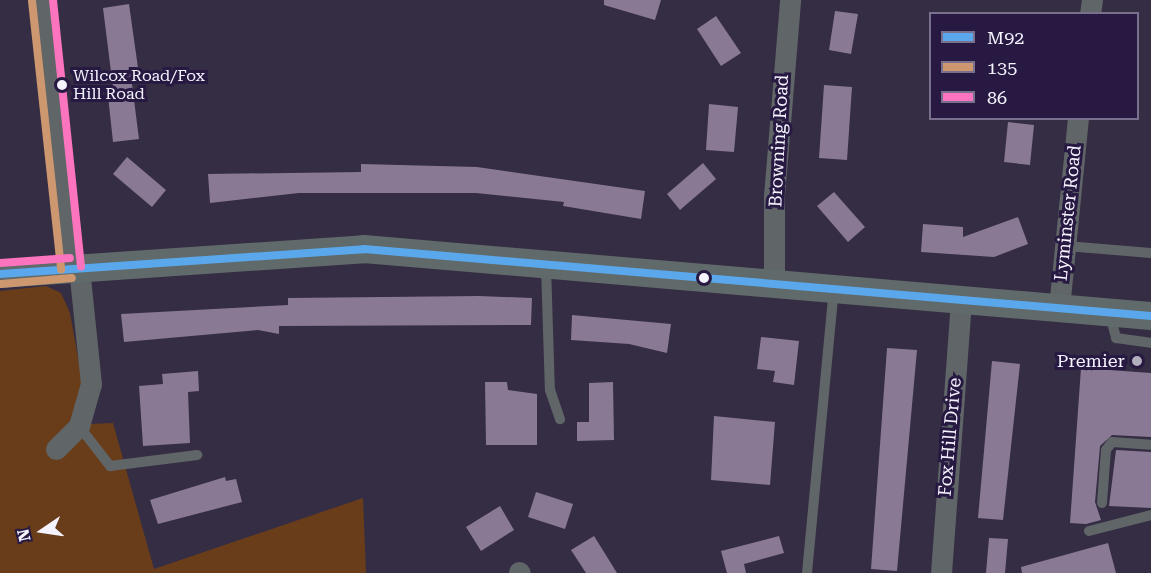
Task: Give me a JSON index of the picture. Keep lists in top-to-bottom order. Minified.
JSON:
{"streets":{"street":["Browning Road","Lyminster Road","Fox Hill Drive"]},"places":["Wilcox Road/Fox Hill Road","Premier"],"lines":["transit line 86","transit line 135","transit line M92"],"legend":["M92","135","86"],"north":"left"}
